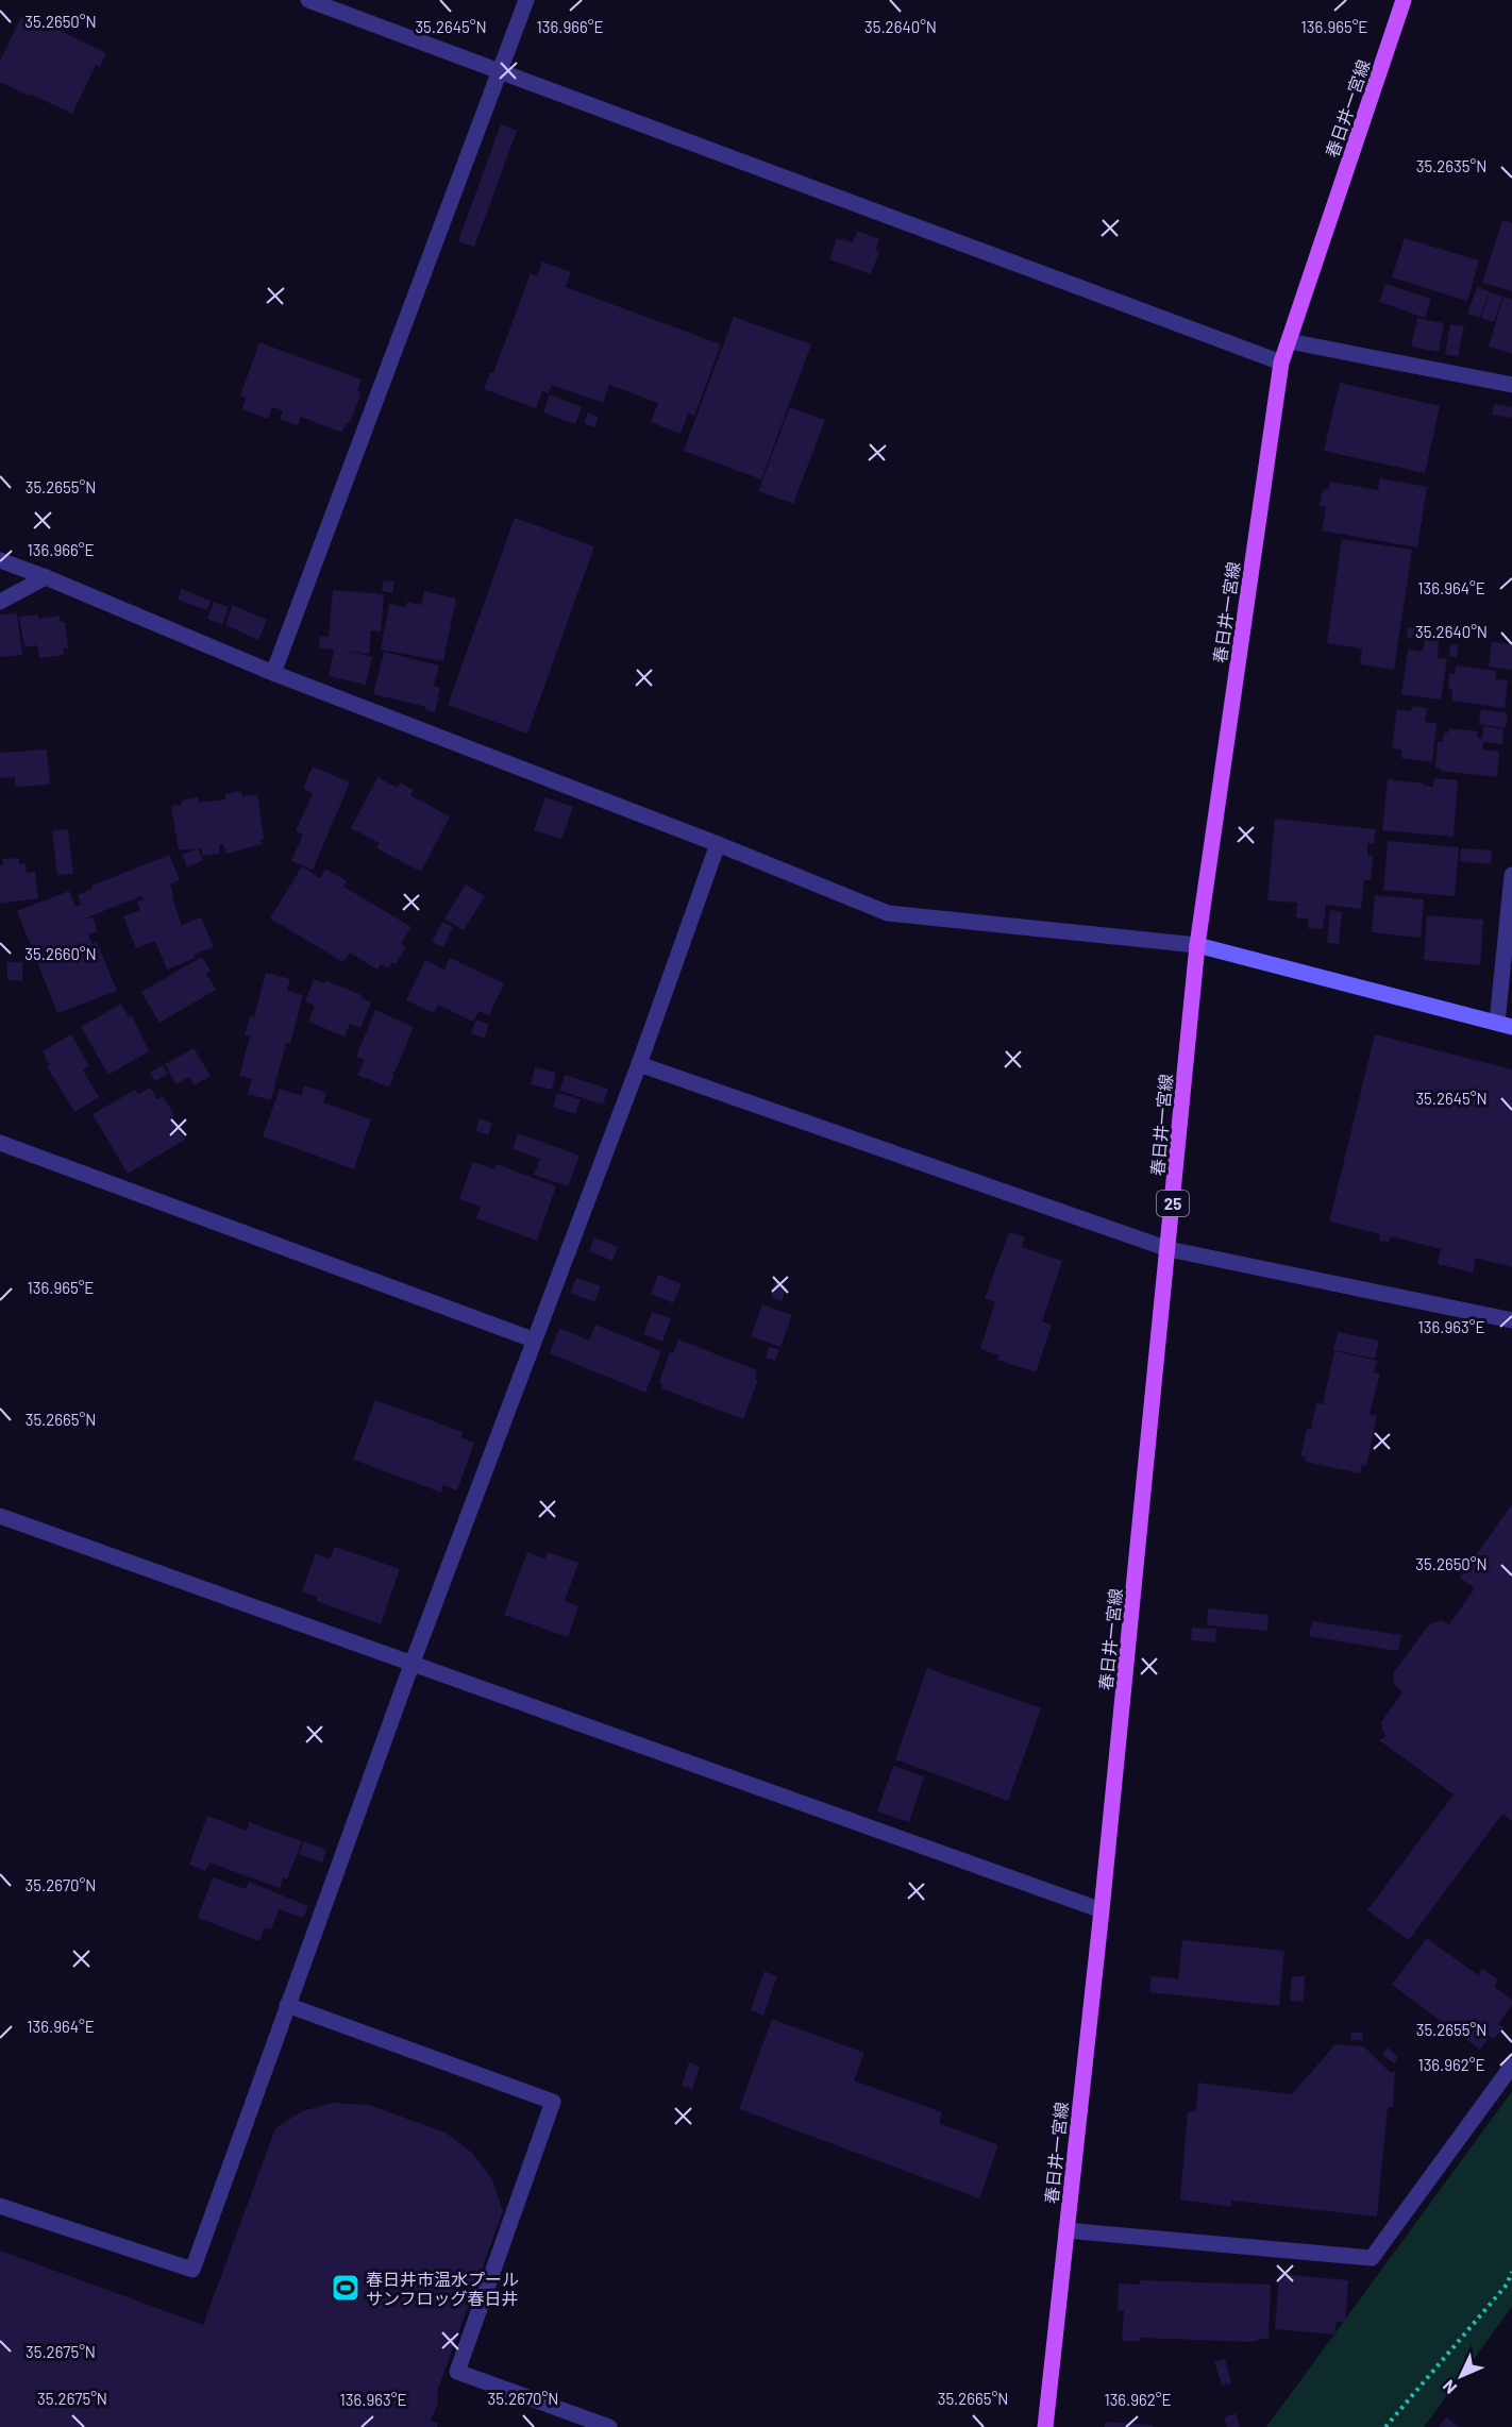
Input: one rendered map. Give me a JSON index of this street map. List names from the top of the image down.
{
  "streets": {
    "main road": ["春日井一宮線", "25"]
  },
  "places": {
    "sports": ["春日井市温水プール サンフロッグ春日井"]
  },
  "north": "bottom left",
  "coordinates": [
    "35.2650°N",
    "136.966°E",
    "136.965°E",
    "35.2645°N",
    "35.2640°N",
    "35.2635°N",
    "35.2655°N",
    "136.964°E",
    "35.2660°N",
    "136.963°E",
    "35.2665°N",
    "35.2670°N",
    "136.962°E",
    "35.2675°N"
  ]
}
